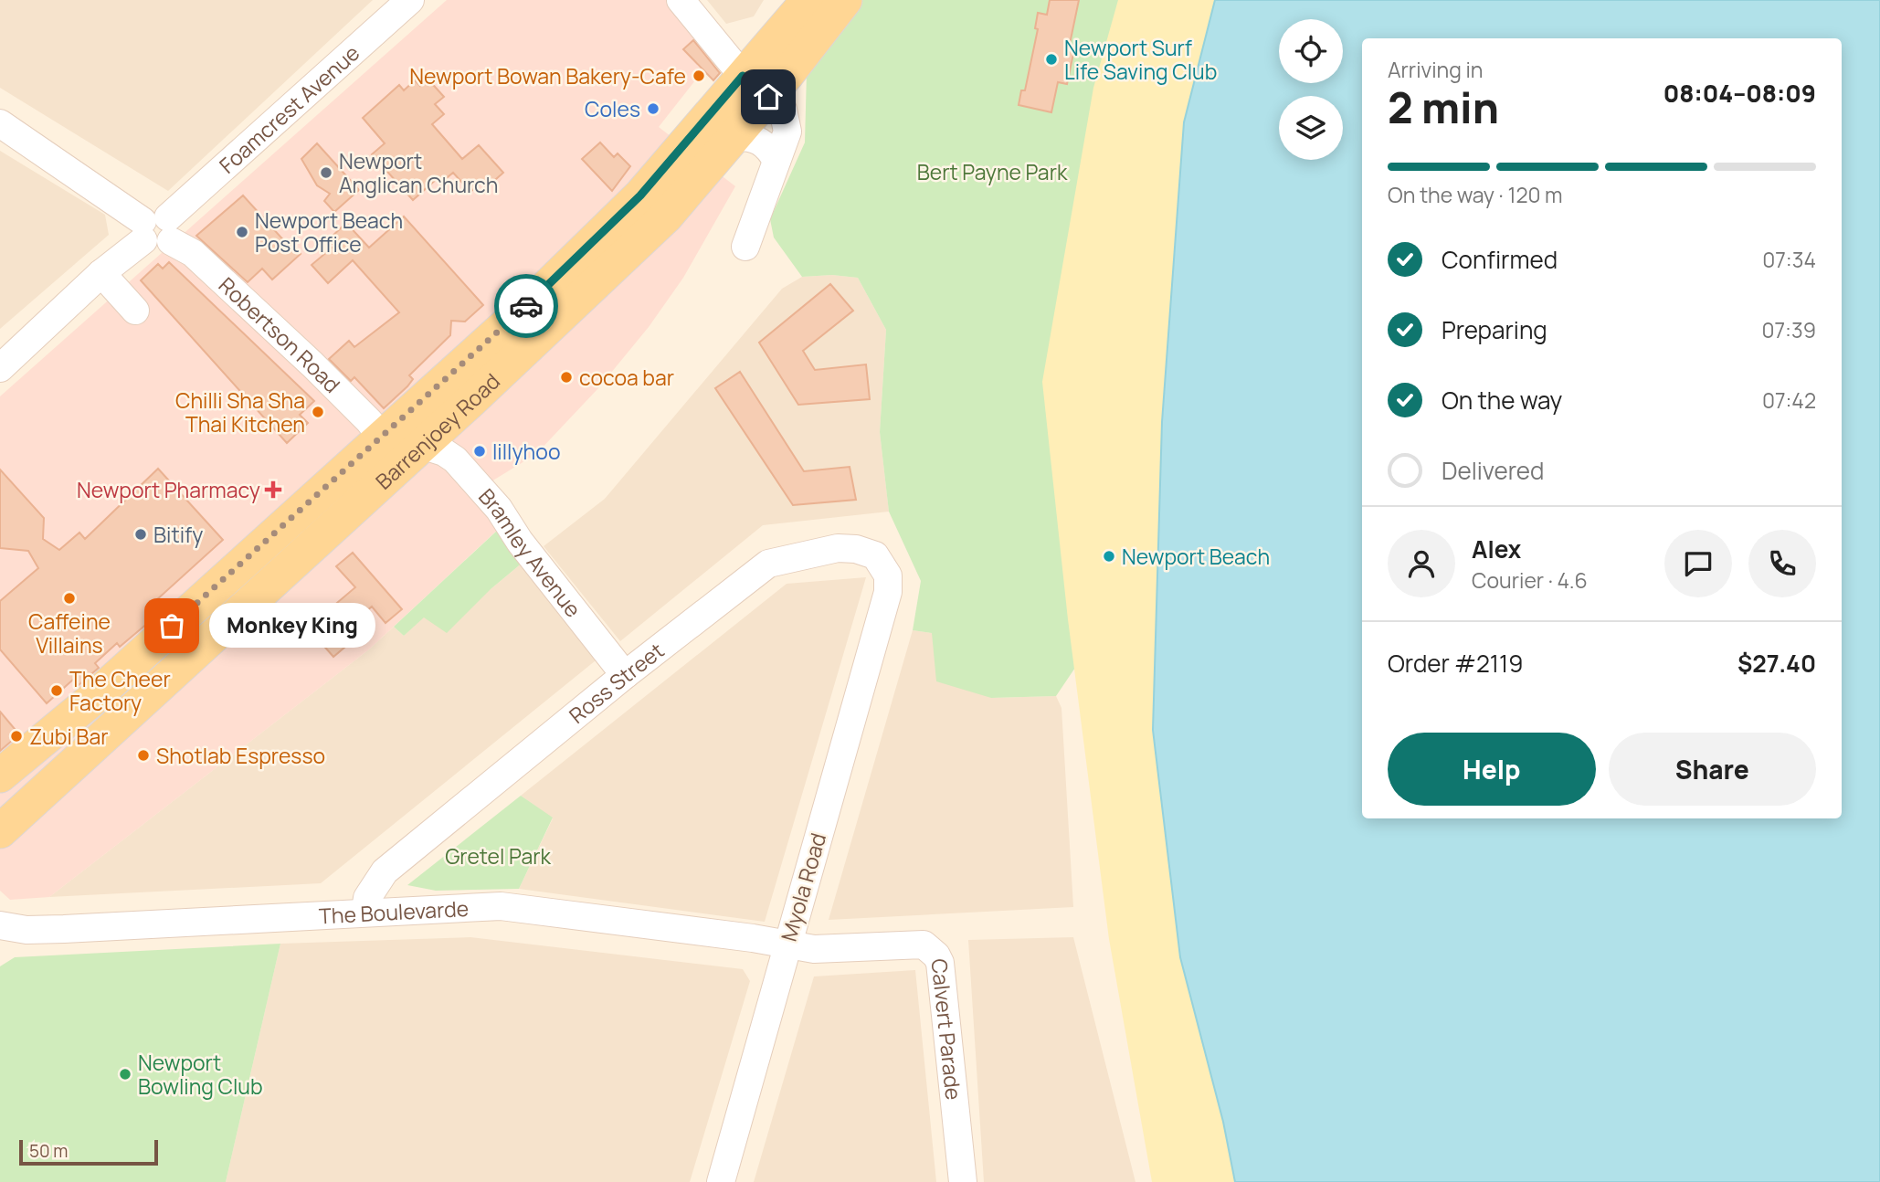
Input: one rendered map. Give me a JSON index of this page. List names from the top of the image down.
{
  "streets": {
    "main road": ["Barrenjoey Road"],
    "street": [
      "Foamcrest Avenue",
      "Robertson Road",
      "Bramley Avenue",
      "Ross Street",
      "Myola Road",
      "The Boulevarde",
      "Calvert Parade"
    ]
  },
  "crossings": [
    ["Foamcrest Avenue", "Robertson Road"],
    ["Robertson Road", "Barrenjoey Road"],
    ["Barrenjoey Road", "Bramley Avenue"],
    ["Bramley Avenue", "Ross Street"],
    ["Ross Street", "Myola Road"],
    ["Ross Street", "The Boulevarde"],
    ["Myola Road", "The Boulevarde"],
    ["Myola Road", "Calvert Parade"],
    ["The Boulevarde", "Calvert Parade"]
  ],
  "parks": ["Bert Payne Park", "Gretel Park"],
  "places": {
    "other": [
      "Newport Surf Life Saving Club",
      "Newport Bowan Bakery-Cafe",
      "Coles",
      "Newport Anglican Church",
      "Newport Beach Post Office",
      "cocoa bar",
      "Chilli Sha Sha Thai Kitchen",
      "lillyhoo",
      "Bitify",
      "Newport Beach",
      "Caffeine Villains",
      "Monkey King",
      "The Cheer Factory",
      "Zubi Bar",
      "Shotlab Espresso",
      "Newport Bowling Club"
    ],
    "health": ["Newport Pharmacy"]
  },
  "scale_bar": "50 m",
  "page": {
    "heading": ["2 min", "Arriving in", "08:04–08:09"],
    "panel": [
      "Alex",
      "Courier · 4.6",
      "Order #2119",
      "$27.40"
    ],
    "bar": "On the way · 120 m",
    "list": [
      ["Confirmed", "07:34"],
      ["Preparing", "07:39"],
      ["On the way", "07:42"],
      "Delivered"
    ],
    "bubble": "Monkey King",
    "buttons": ["Help", "Share"],
    "scale": "50 m"
  }
}
